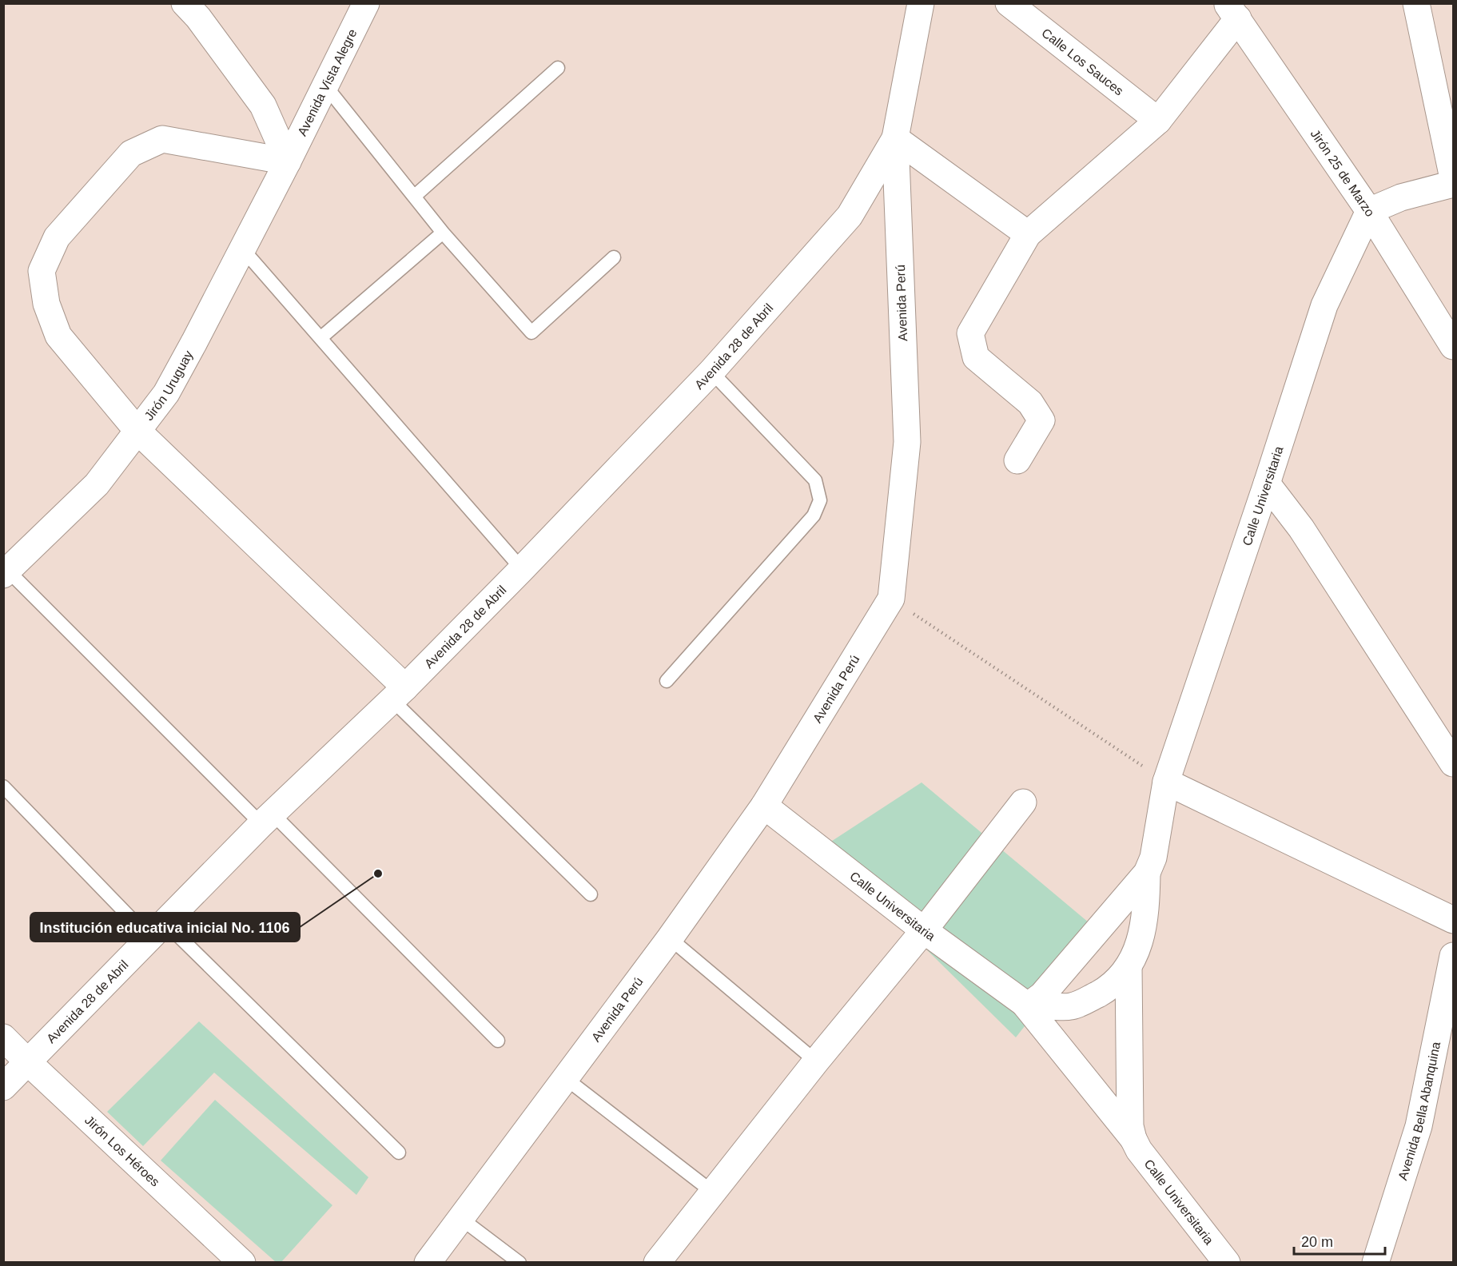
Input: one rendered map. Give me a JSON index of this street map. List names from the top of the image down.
{
  "streets": {
    "street": [
      "Calle Los Sauces",
      "Avenida Vista Alegre",
      "Jirón 25 de Marzo",
      "Avenida Perú",
      "Avenida 28 de Abril",
      "Jirón Uruguay",
      "Calle Universitaria",
      "Avenida Bella Abanquina",
      "Jirón Los Héroes"
    ]
  },
  "crossings": [
    ["Avenida Vista Alegre", "Jirón Uruguay"],
    ["Jirón 25 de Marzo", "Calle Universitaria"],
    ["Avenida Perú", "Avenida 28 de Abril"],
    ["Avenida Perú", "Calle Universitaria"],
    ["Avenida 28 de Abril", "Jirón Los Héroes"]
  ],
  "places": ["Institución educativa inicial No. 1106"],
  "scale_bar": "20 m"
}
